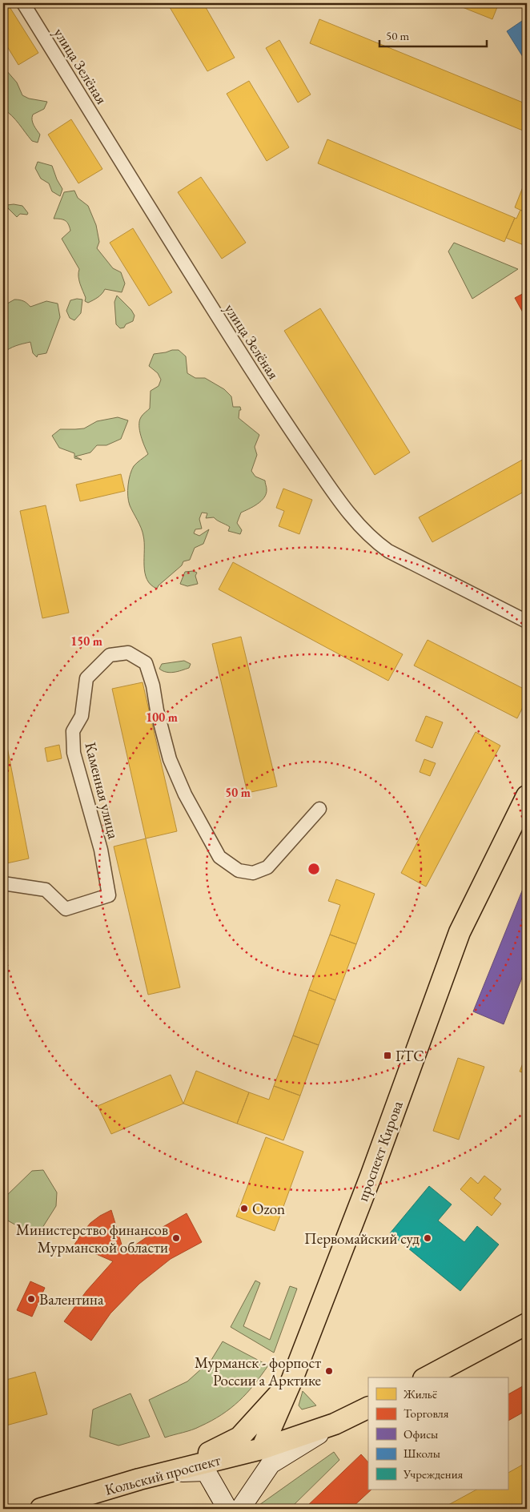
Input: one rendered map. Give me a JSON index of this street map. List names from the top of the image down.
{
  "streets": {
    "main road": ["проспект Кирова", "Кольский проспект"],
    "street": ["улица Зелёная", "Каменная улица"]
  },
  "crossings": [
    ["проспект Кирова", "Кольский проспект"]
  ],
  "places": {
    "transit": ["ГТС"],
    "other": [
      "Ozon",
      "Министерство финансов Мурманской области",
      "Первомайский суд",
      "Валентина",
      "Мурманск - форпост России а Арктике"
    ]
  },
  "legend": [
    "Жильё",
    "Торговля",
    "Офисы",
    "Школы",
    "Учреждения"
  ],
  "scale_bar": "50 m",
  "rings": ["150 m", "100 m", "50 m"]
}
